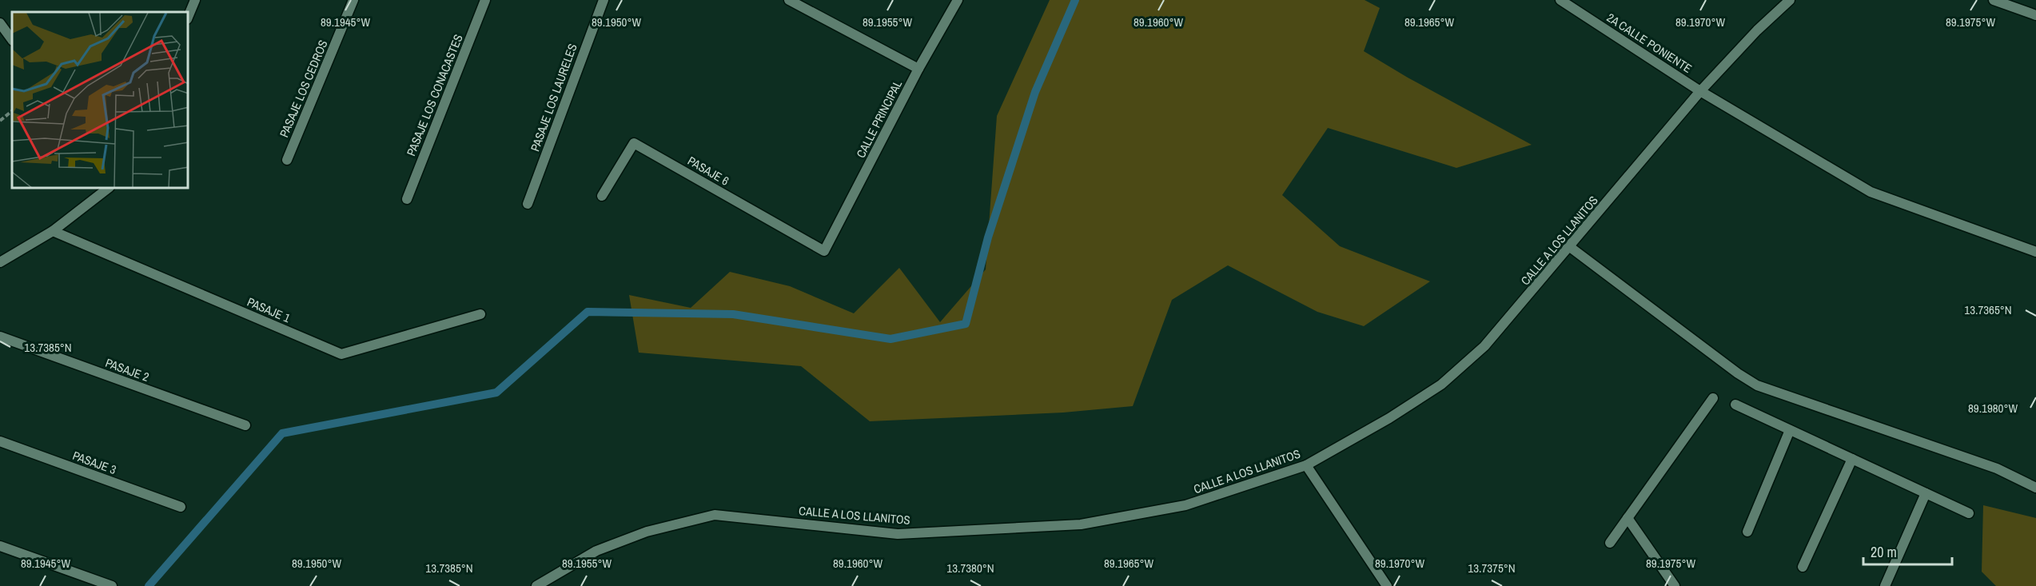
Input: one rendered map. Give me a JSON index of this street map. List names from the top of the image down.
{
  "streets": {
    "street": [
      "2A CALLE PONIENTE",
      "PASAJE LOS CEDROS",
      "PASAJE LOS CONACASTES",
      "PASAJE LOS LAURELES",
      "CALLE PRINCIPAL",
      "PASAJE 6",
      "CALLE A LOS LLANITOS",
      "PASAJE 1",
      "PASAJE 2",
      "PASAJE 3"
    ]
  },
  "crossings": [
    ["2A CALLE PONIENTE", "CALLE A LOS LLANITOS"],
    ["CALLE PRINCIPAL", "PASAJE 6"]
  ],
  "scale_bar": "20 m",
  "coordinates": [
    "89.1945°W",
    "89.1950°W",
    "89.1955°W",
    "89.1960°W",
    "89.1965°W",
    "89.1975°W",
    "89.1970°W",
    "13.7365°N",
    "13.7385°N",
    "89.1980°W",
    "13.7380°N",
    "13.7375°N"
  ]
}
